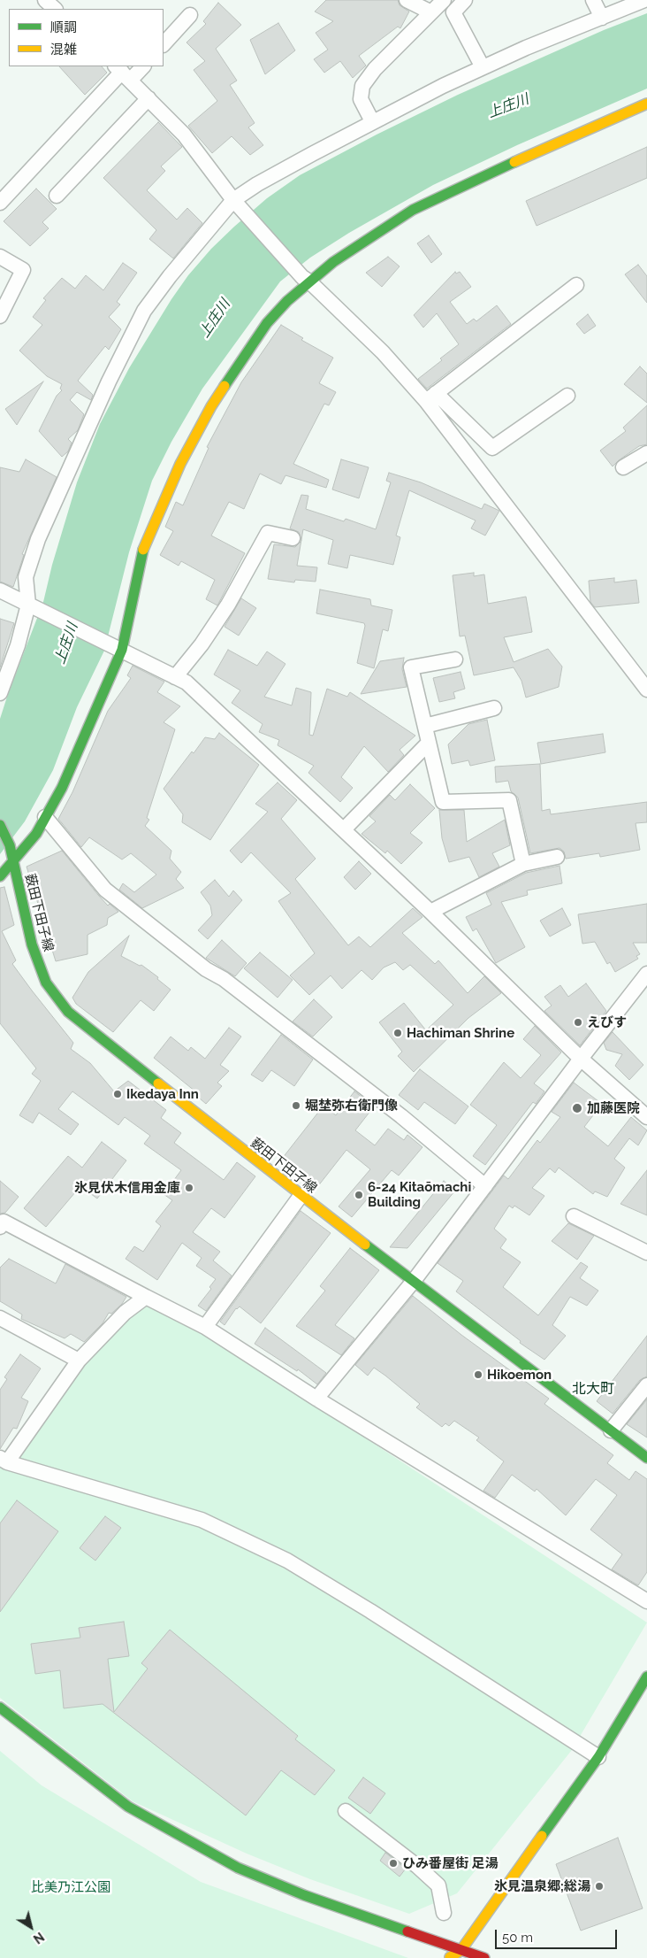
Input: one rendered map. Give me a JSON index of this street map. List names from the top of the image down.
{
  "streets": {
    "street": ["薮田下田子線"]
  },
  "districts": ["北大町"],
  "water": ["上庄川"],
  "parks": ["比美乃江公園"],
  "places": [
    "えびす",
    "Hachiman Shrine",
    "Ikedaya Inn",
    "堀埜弥右衛門像",
    "加藤医院",
    "氷見伏木信用金庫",
    "6-24 Kitaōmachi Building",
    "Hikoemon",
    "ひみ番屋街 足湯",
    "氷見温泉郷;総湯"
  ],
  "legend": ["順調", "混雑"],
  "scale_bar": "50 m",
  "north": "bottom right"
}
